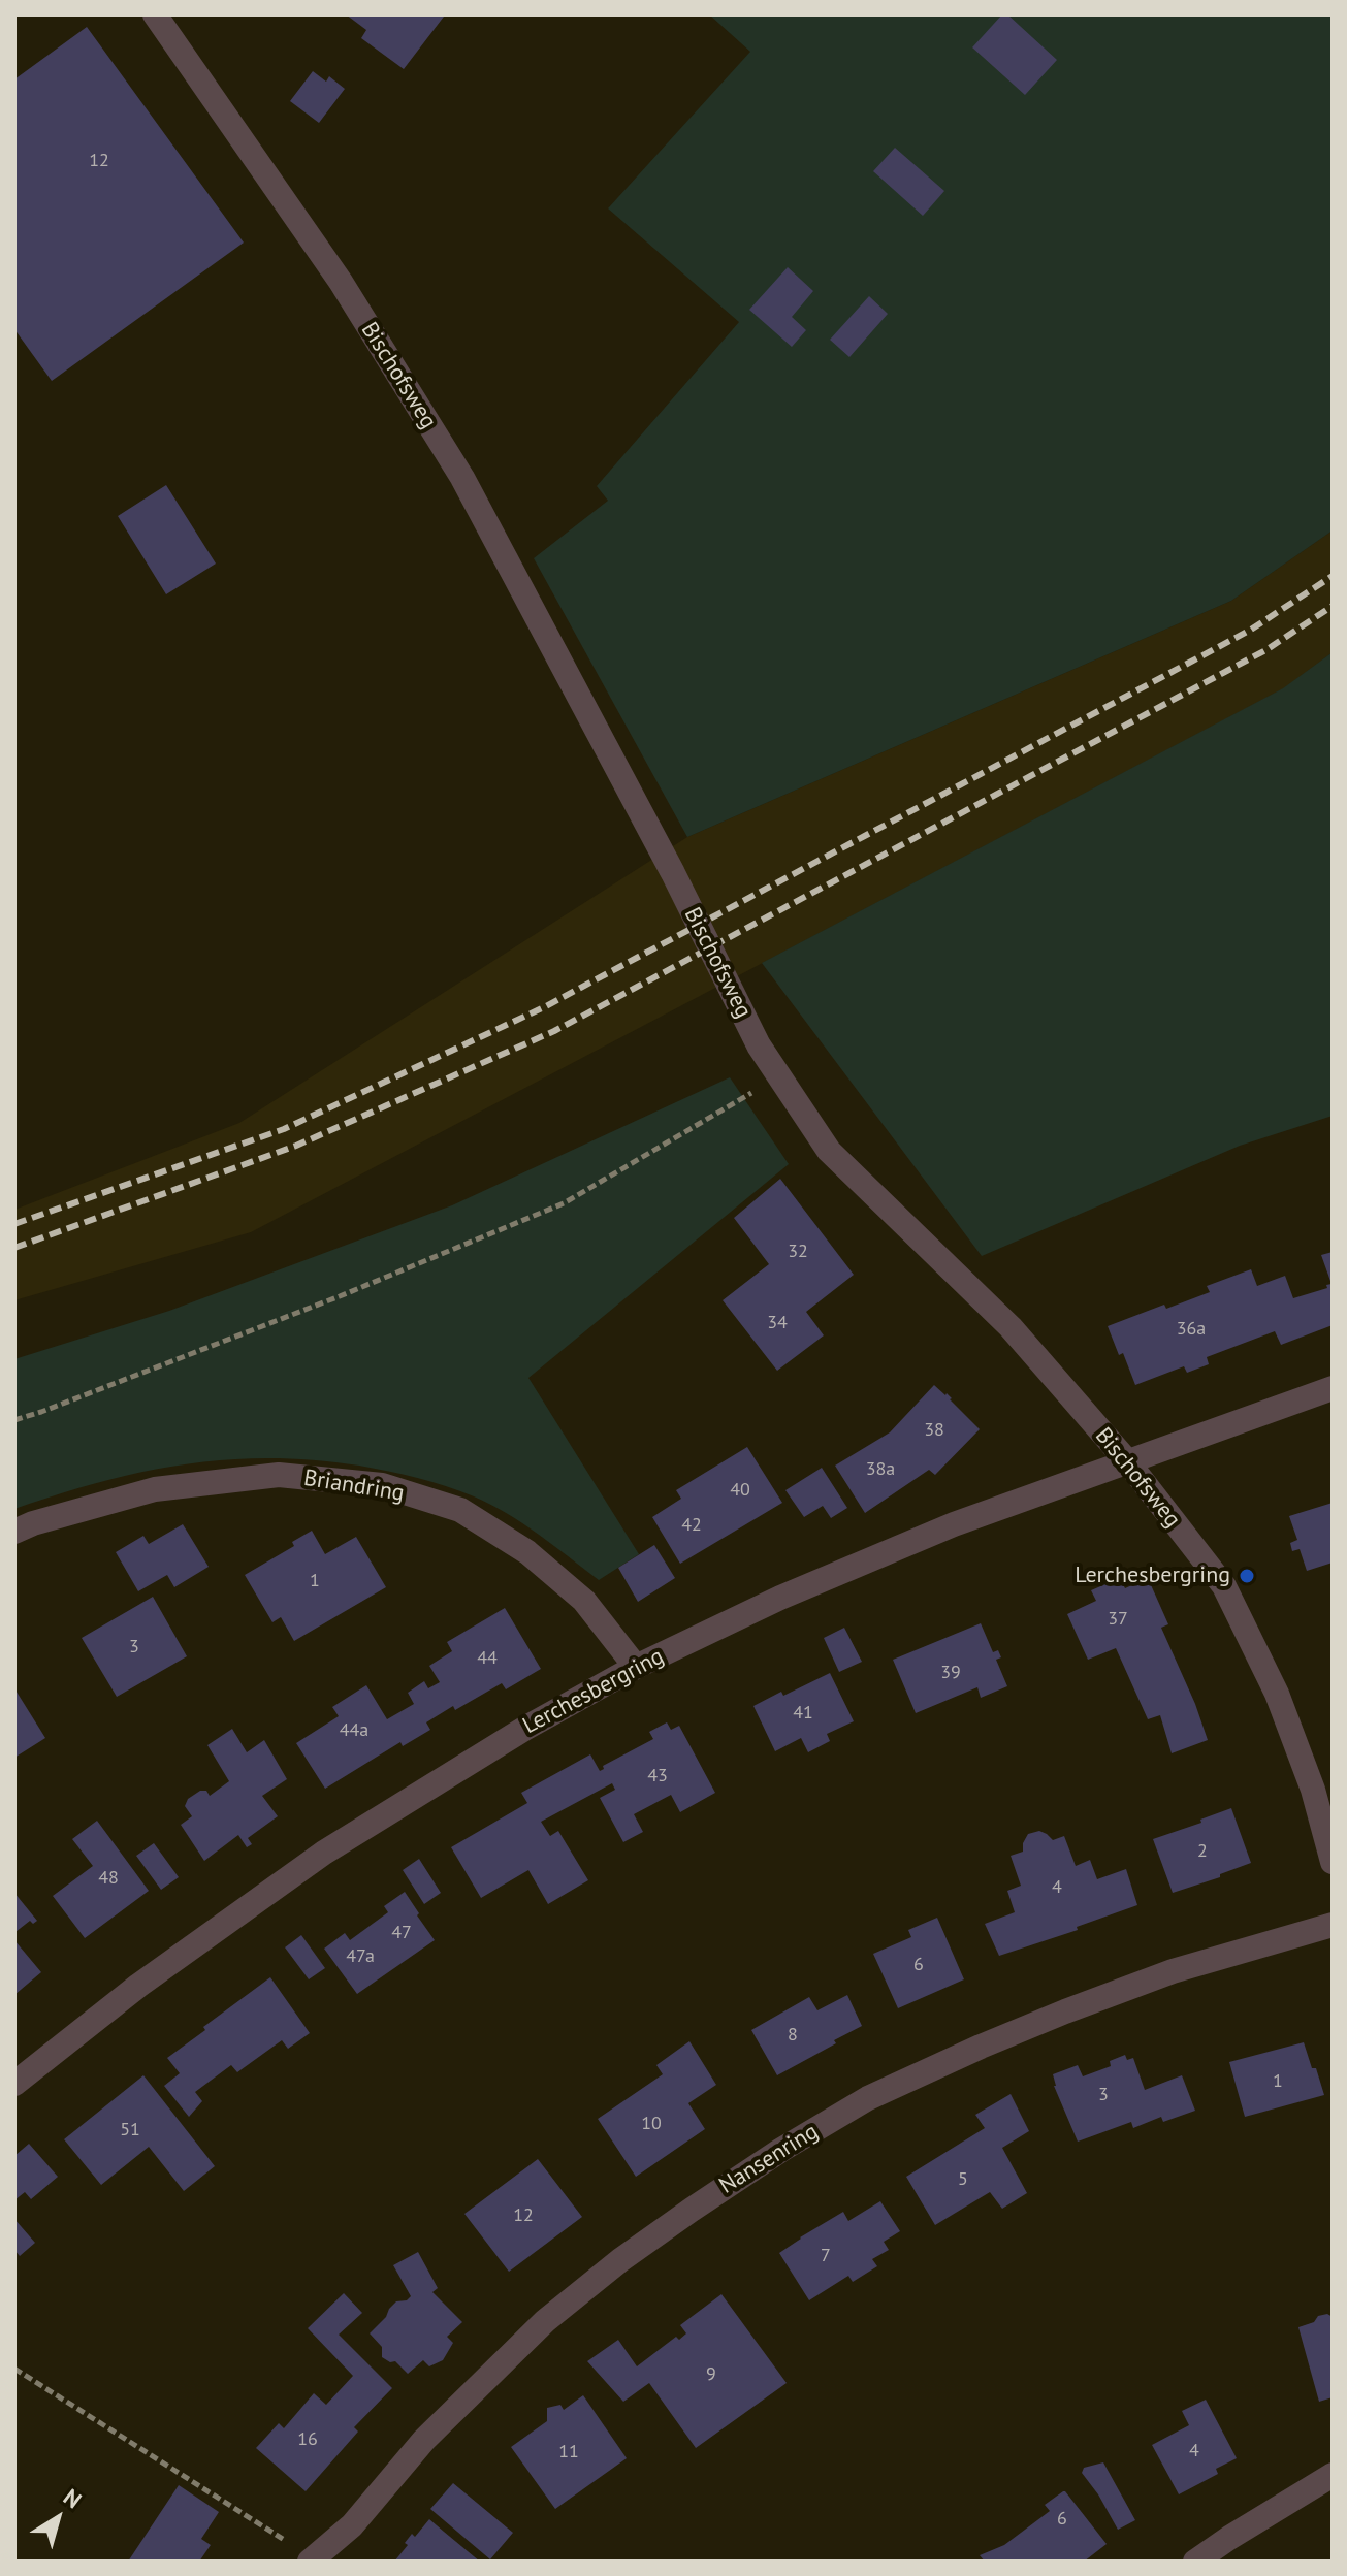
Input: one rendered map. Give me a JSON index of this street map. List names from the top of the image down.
{
  "streets": {
    "street": [
      "Bischofsweg",
      "Briandring",
      "Lerchesbergring",
      "Nansenring"
    ]
  },
  "crossings": [
    ["Bischofsweg", "Lerchesbergring"],
    ["Briandring", "Lerchesbergring"]
  ],
  "places": ["Lerchesbergring"],
  "house_numbers": [
    "12",
    "32",
    "34",
    "36a",
    "38",
    "38a",
    "40",
    "42",
    "1",
    "37",
    "3",
    "44",
    "39",
    "41",
    "44a",
    "43",
    "2",
    "48",
    "4",
    "47",
    "47a",
    "6",
    "8",
    "1",
    "3",
    "10",
    "51",
    "5",
    "12",
    "7",
    "9",
    "16",
    "4",
    "11",
    "6"
  ],
  "north": "top right"
}
